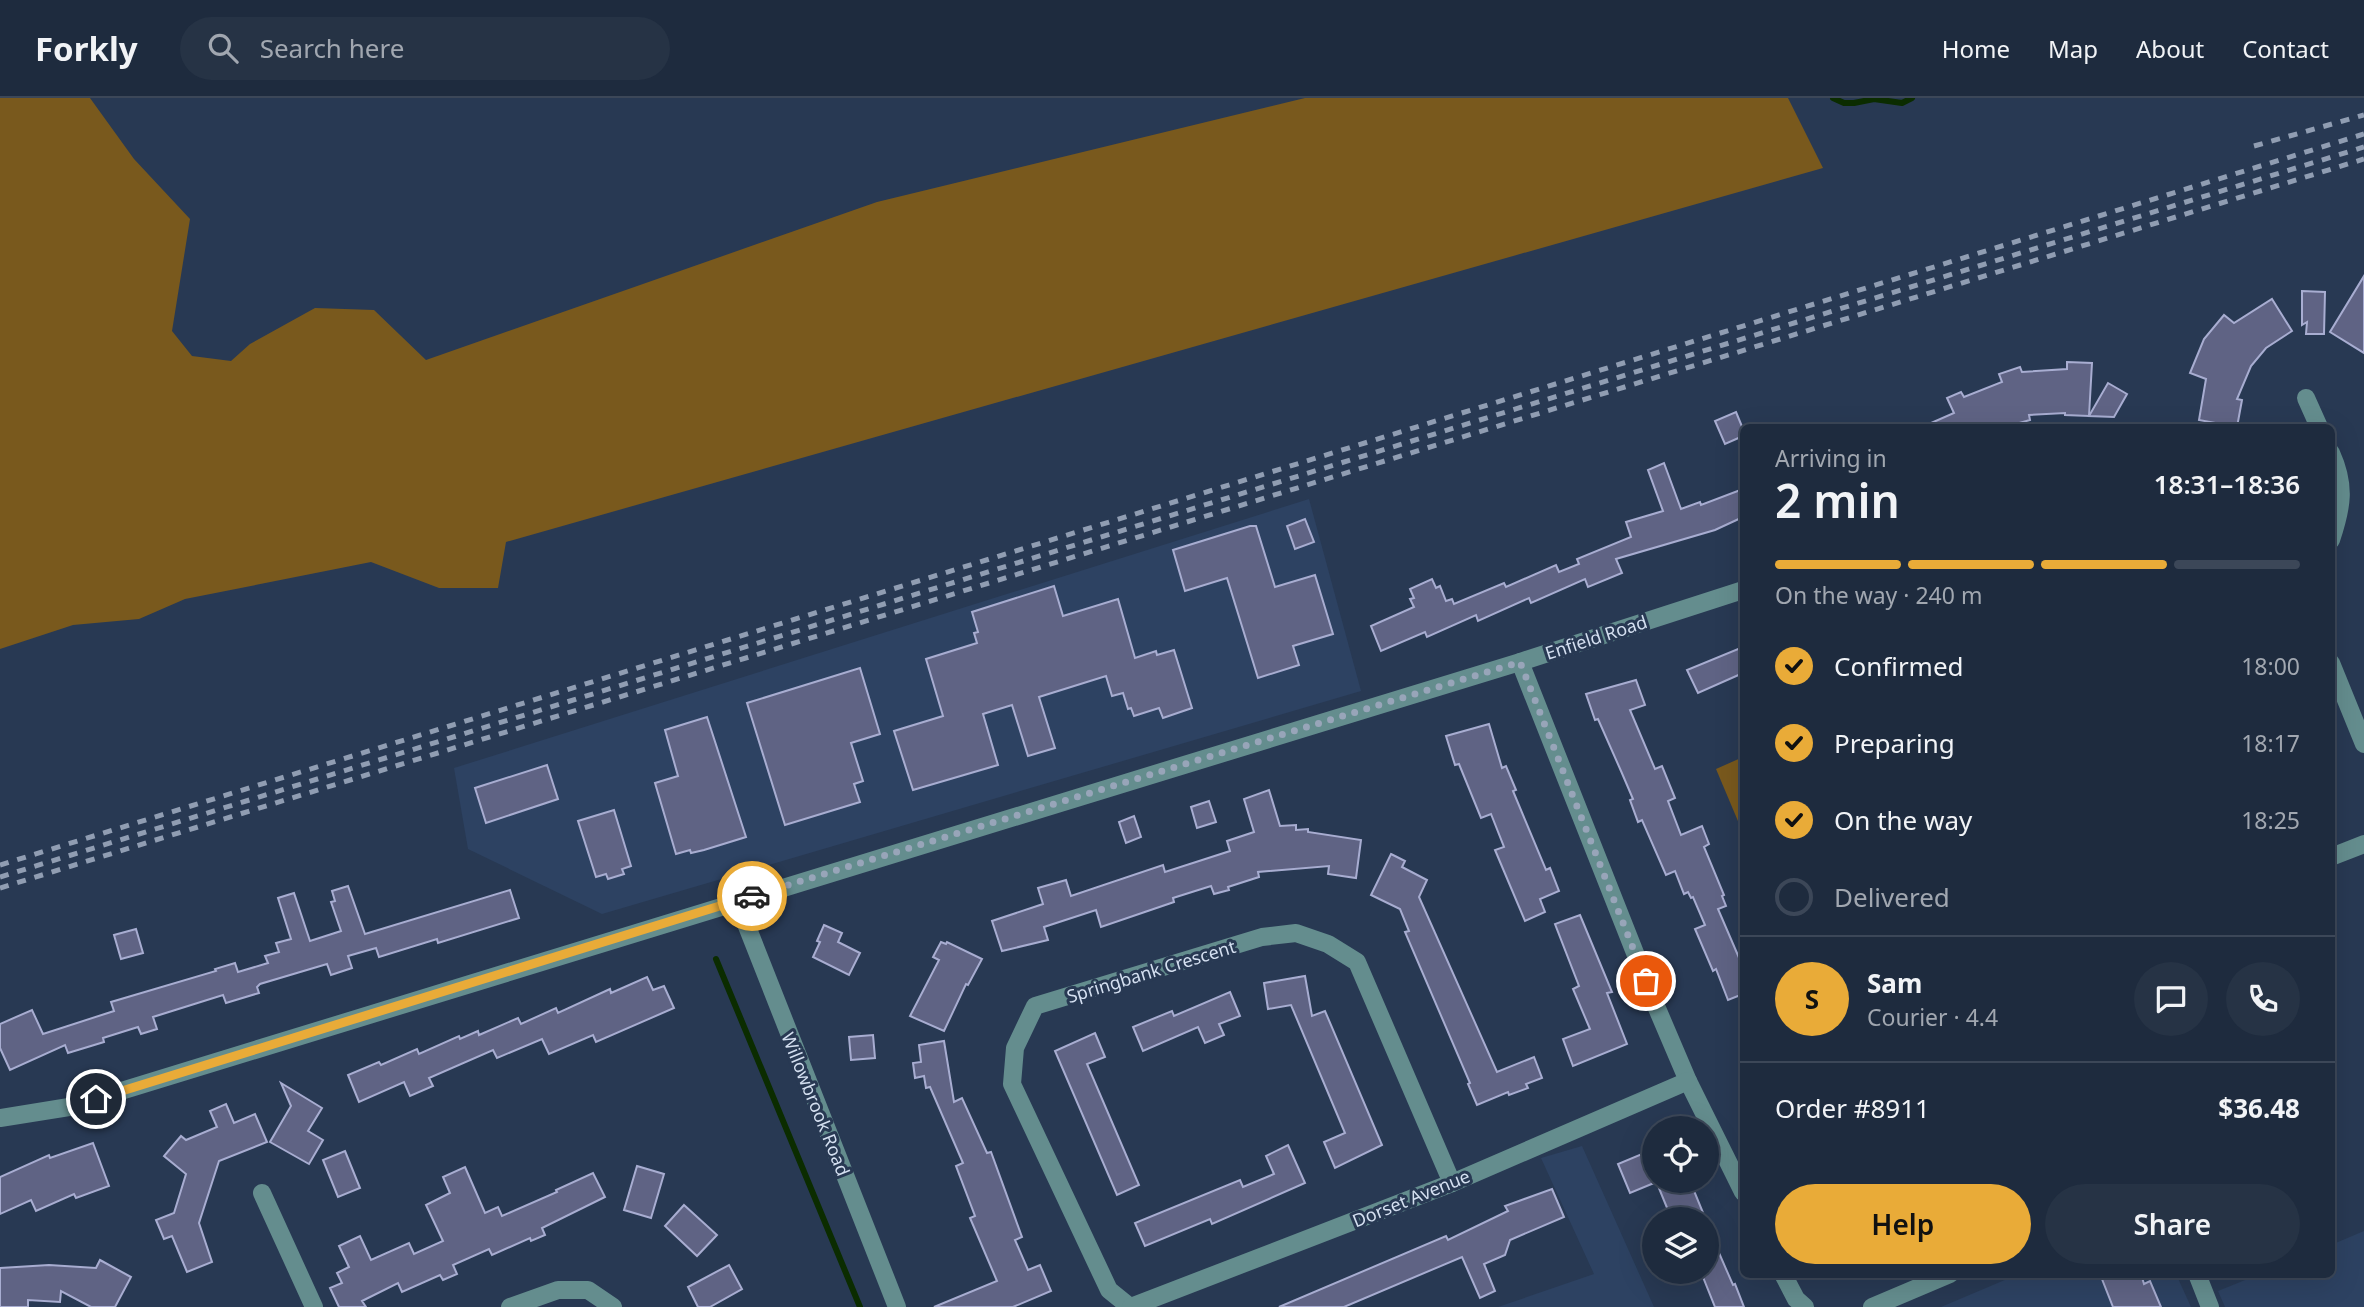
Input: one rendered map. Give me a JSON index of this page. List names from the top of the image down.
{
  "streets": {
    "street": [
      "Enfield Road",
      "Springbank Crescent",
      "Willowbrook Road",
      "Dorset Avenue"
    ]
  },
  "crossings": [
    ["Enfield Road", "Willowbrook Road"],
    ["Springbank Crescent", "Dorset Avenue"]
  ],
  "page": {
    "header": "Forkly",
    "search": "Search here",
    "nav": [
      "Home",
      "Map",
      "About",
      "Contact"
    ],
    "heading": ["2 min", "Arriving in", "18:31–18:36"],
    "panel": [
      "Sam",
      "Courier · 4.4",
      "Order #8911",
      "$36.48"
    ],
    "bar": "On the way · 240 m",
    "list": [
      ["Confirmed", "18:00"],
      ["Preparing", "18:17"],
      ["On the way", "18:25"],
      "Delivered"
    ],
    "round": "S",
    "buttons": ["Help", "Share"]
  }
}
